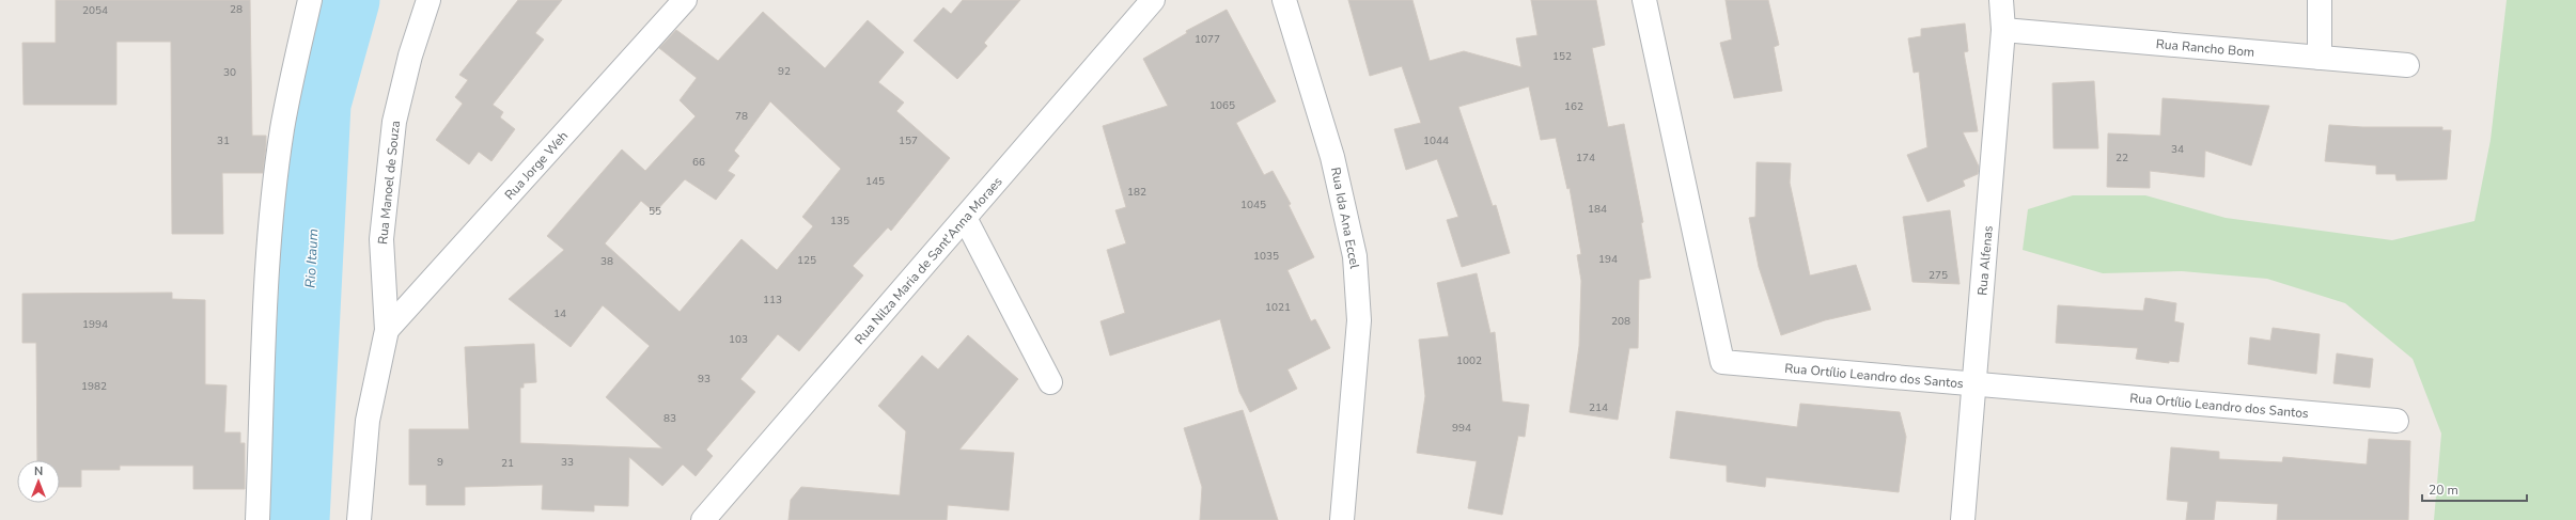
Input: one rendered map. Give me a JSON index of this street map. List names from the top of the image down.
{
  "streets": {
    "street": [
      "Rua Rancho Bom",
      "Rua Jorge Weh",
      "Rua Manoel de Souza",
      "Rua Ida Ana Eccel",
      "Rua Nilza Maria de Sant'Anna Moraes",
      "Rua Alfenas",
      "Rua Ortílio Leandro dos Santos"
    ]
  },
  "crossings": [
    ["Rua Rancho Bom", "Rua Alfenas"],
    ["Rua Jorge Weh", "Rua Manoel de Souza"],
    ["Rua Alfenas", "Rua Ortílio Leandro dos Santos"]
  ],
  "water": ["Rio Itaum"],
  "house_numbers": [
    "28",
    "2054",
    "1077",
    "152",
    "92",
    "30",
    "1065",
    "162",
    "78",
    "31",
    "157",
    "1044",
    "34",
    "174",
    "22",
    "66",
    "145",
    "182",
    "1045",
    "184",
    "55",
    "135",
    "1035",
    "194",
    "125",
    "38",
    "275",
    "113",
    "1021",
    "14",
    "208",
    "1994",
    "103",
    "1002",
    "93",
    "1982",
    "214",
    "83",
    "994",
    "9",
    "33",
    "21"
  ],
  "scale_bar": "20 m",
  "north": "top"
}
